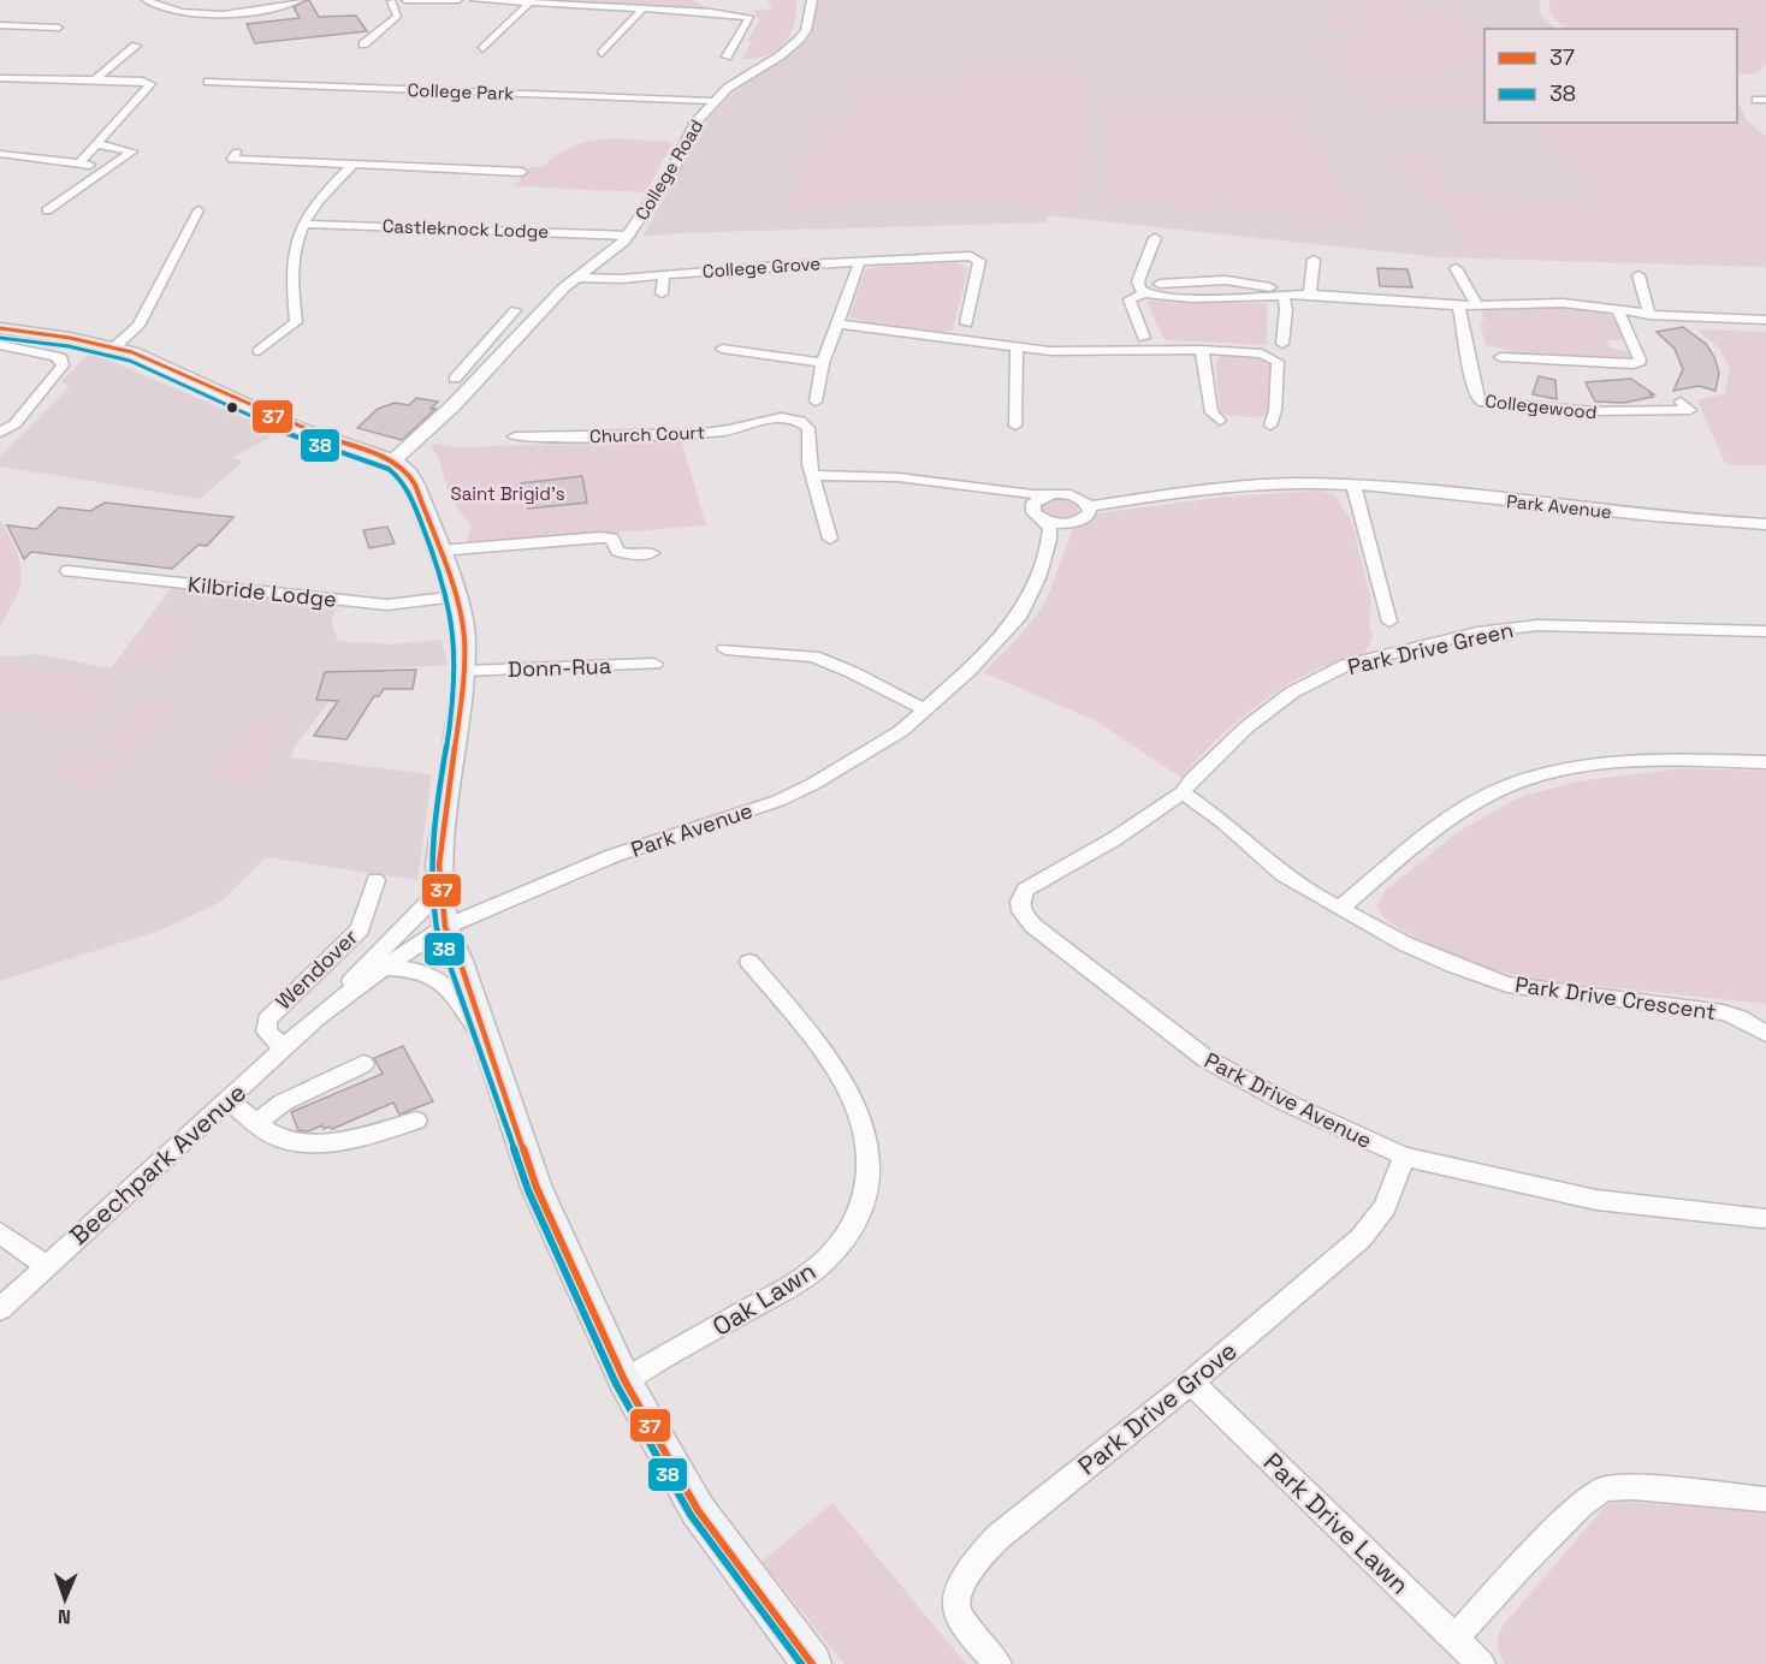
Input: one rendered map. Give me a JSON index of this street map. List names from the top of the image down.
{
  "streets": {
    "street": [
      "College Park",
      "College Road",
      "Castleknock Lodge",
      "College Grove",
      "Collegewood",
      "Church Court",
      "Park Avenue",
      "Kilbride Lodge",
      "Park Drive Green",
      "Donn-Rua",
      "Wendover",
      "Park Drive Crescent",
      "Park Drive Avenue",
      "Beechpark Avenue",
      "Oak Lawn",
      "Park Drive Grove",
      "Park Drive Lawn"
    ]
  },
  "crossings": [
    ["College Park", "College Road"],
    ["College Road", "Castleknock Lodge"],
    ["College Road", "College Grove"],
    ["Park Avenue", "Beechpark Avenue"],
    ["Park Drive Green", "Park Drive Crescent"],
    ["Park Drive Green", "Park Drive Avenue"],
    ["Wendover", "Beechpark Avenue"],
    ["Park Drive Crescent", "Park Drive Avenue"],
    ["Park Drive Avenue", "Park Drive Grove"],
    ["Park Drive Grove", "Park Drive Lawn"]
  ],
  "parks": ["Saint Brigid's"],
  "lines": ["transit line 37", "transit line 38"],
  "legend": ["37", "38"],
  "north": "bottom"
}
